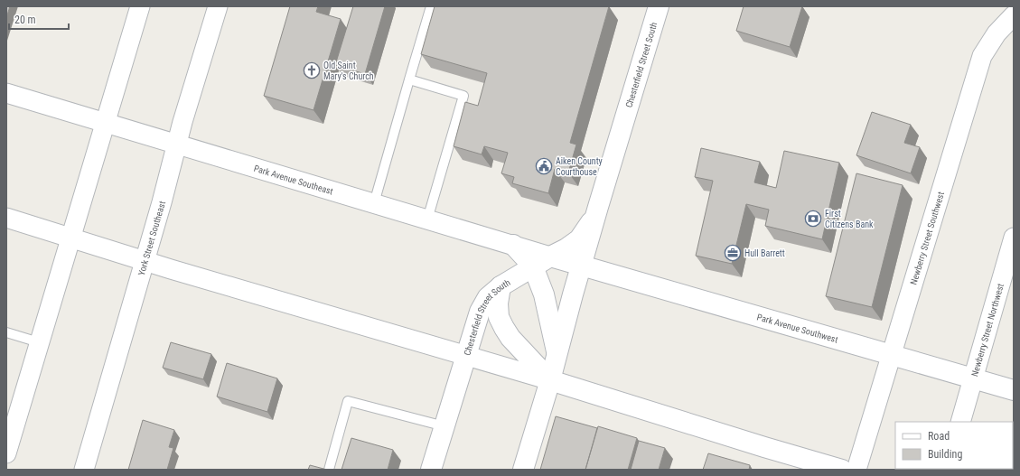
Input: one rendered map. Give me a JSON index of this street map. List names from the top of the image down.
{
  "streets": {
    "main road": ["Chesterfield Street South", "Park Avenue Southeast", "Park Avenue Southwest"],
    "street": ["Newberry Street Southwest", "York Street Southeast", "Newberry Street Northwest"]
  },
  "crossings": [
    ["Chesterfield Street South", "Park Avenue Southeast"],
    ["Chesterfield Street South", "Park Avenue Southwest"],
    ["Park Avenue Southeast", "York Street Southeast"],
    ["Park Avenue Southeast", "Park Avenue Southwest"],
    ["Newberry Street Southwest", "Park Avenue Southwest"],
    ["Park Avenue Southwest", "Newberry Street Northwest"]
  ],
  "places": {
    "church": ["Old Saint Mary's Church"],
    "public building": ["Aiken County Courthouse"],
    "bank": ["First Citizens Bank"],
    "office": ["Hull Barrett"]
  },
  "legend": ["Road", "Building"],
  "scale_bar": "20 m"
}
